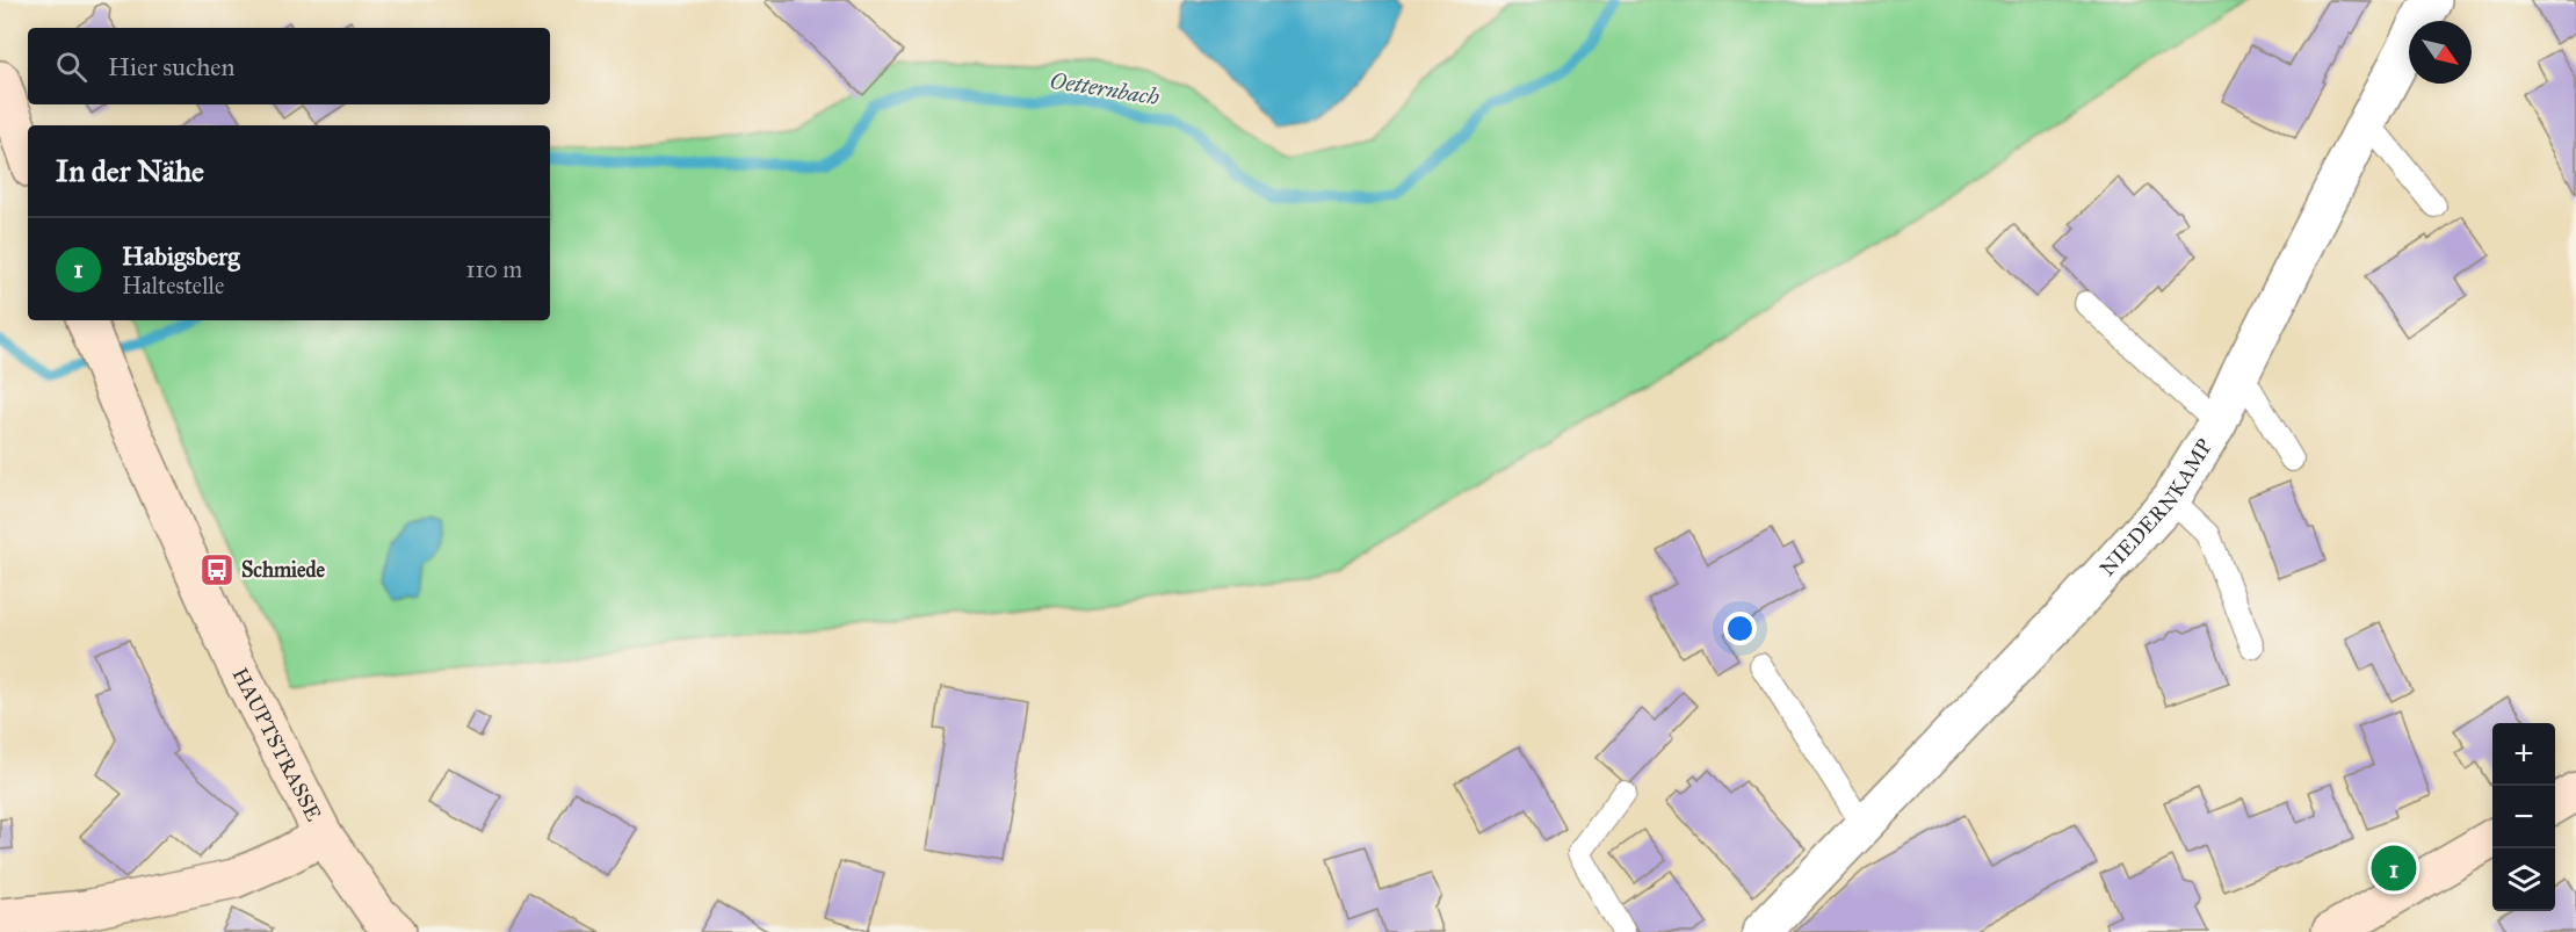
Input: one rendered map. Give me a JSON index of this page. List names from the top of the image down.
{
  "streets": {
    "main road": ["HAUPTSTRASSE"],
    "street": ["NIEDERNKAMP"]
  },
  "water": ["Oetternbach"],
  "places": {
    "bus stop": ["Schmiede"]
  },
  "north": "bottom right",
  "page": {
    "search": "Hier suchen",
    "heading": "In der Nähe",
    "list": [
      {
        "mark": "1",
        "name": "Habigsberg",
        "note": "Haltestelle",
        "value": "110 m"
      }
    ],
    "map_buttons": ["+", "−"],
    "pins": "1"
  }
}
